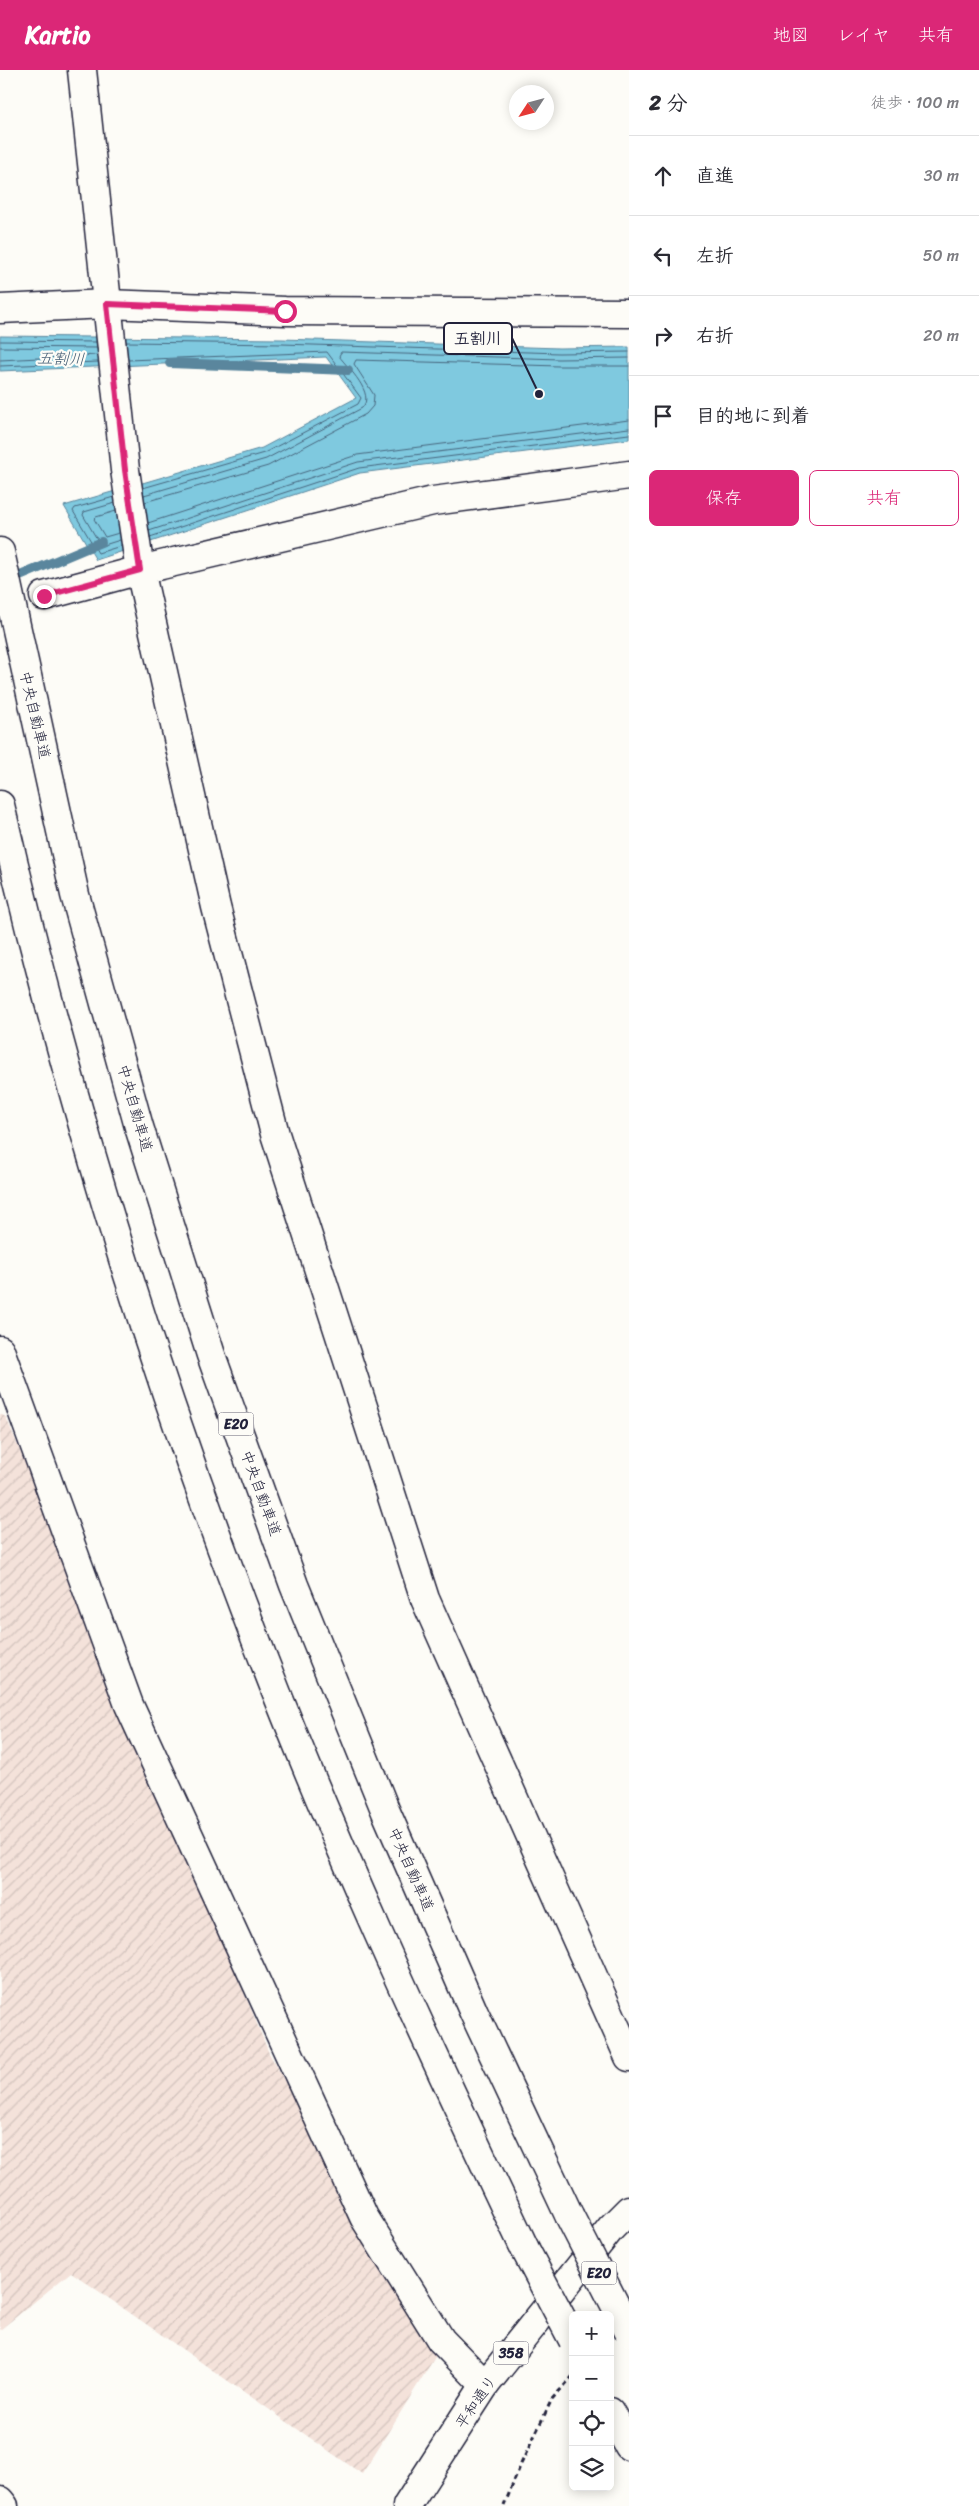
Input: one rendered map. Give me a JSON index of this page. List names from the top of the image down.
{
  "streets": {
    "main road": [
      "中央自動車道",
      "E20",
      "358",
      "平和通り"
    ]
  },
  "water": ["五割川"],
  "places": ["五割川"],
  "north": "bottom left",
  "page": {
    "header": "Kartio",
    "nav": ["地図", "レイヤ", "共有"],
    "heading": ["2 分", "徒歩 · 100 m"],
    "list": [
      ["直進", "30 m"],
      ["左折", "50 m"],
      ["右折", "20 m"],
      "目的地に到着"
    ],
    "buttons": ["保存", "共有"],
    "map_buttons": ["+", "−"]
  }
}
